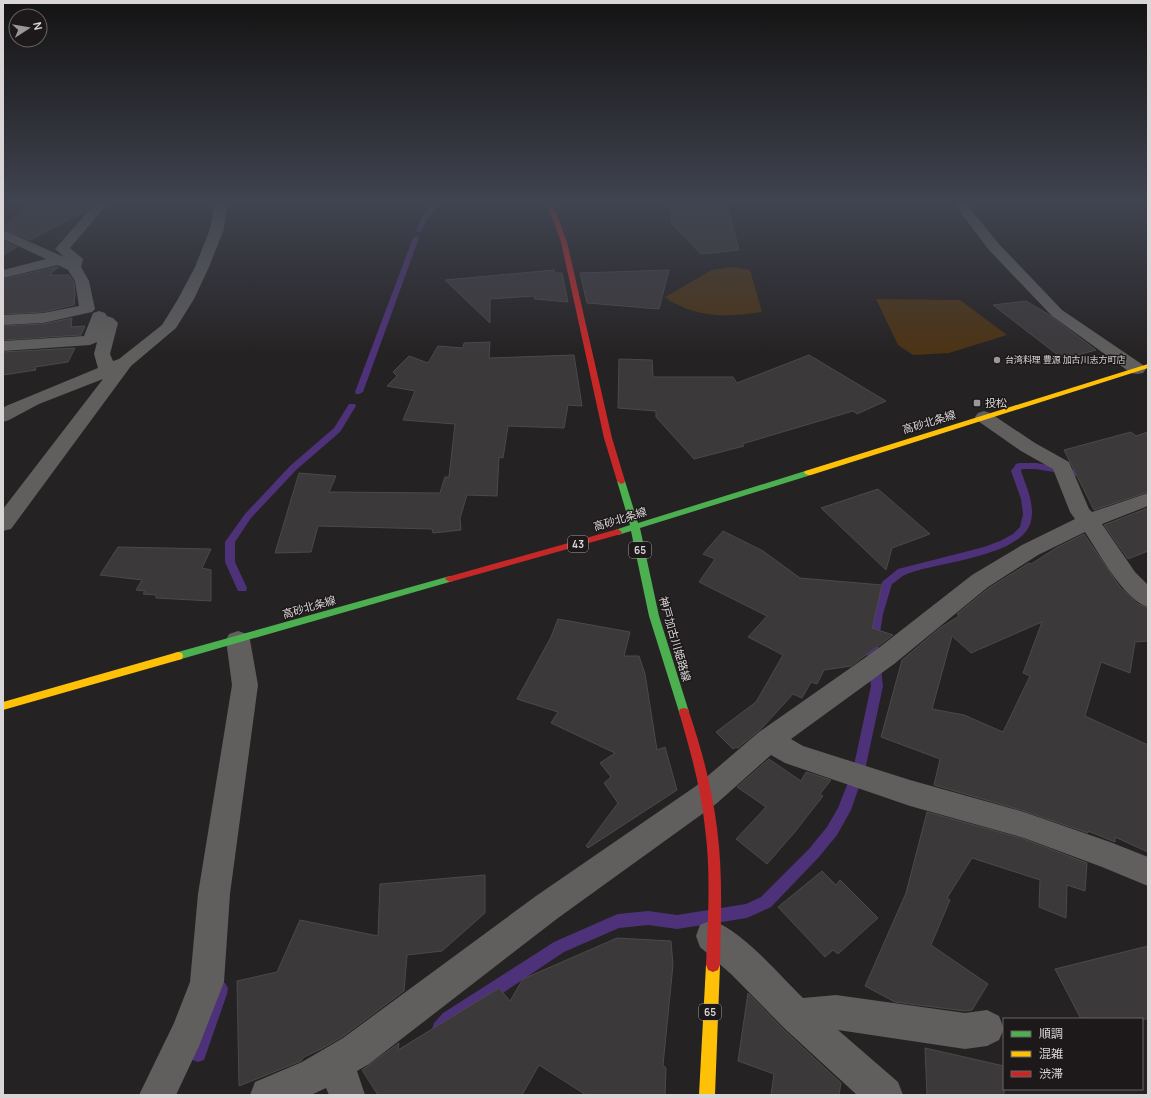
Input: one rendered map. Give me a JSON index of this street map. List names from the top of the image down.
{
  "streets": {
    "main road": [
      "高砂北条線",
      "43",
      "65",
      "神戸加古川姫路線"
    ]
  },
  "crossings": [
    ["高砂北条線", "神戸加古川姫路線"]
  ],
  "places": {
    "other": ["台湾料理 豊源 加古川志方町店"],
    "transit": ["投松"]
  },
  "legend": ["順調", "混雑", "渋滞"],
  "north": "right"
}
